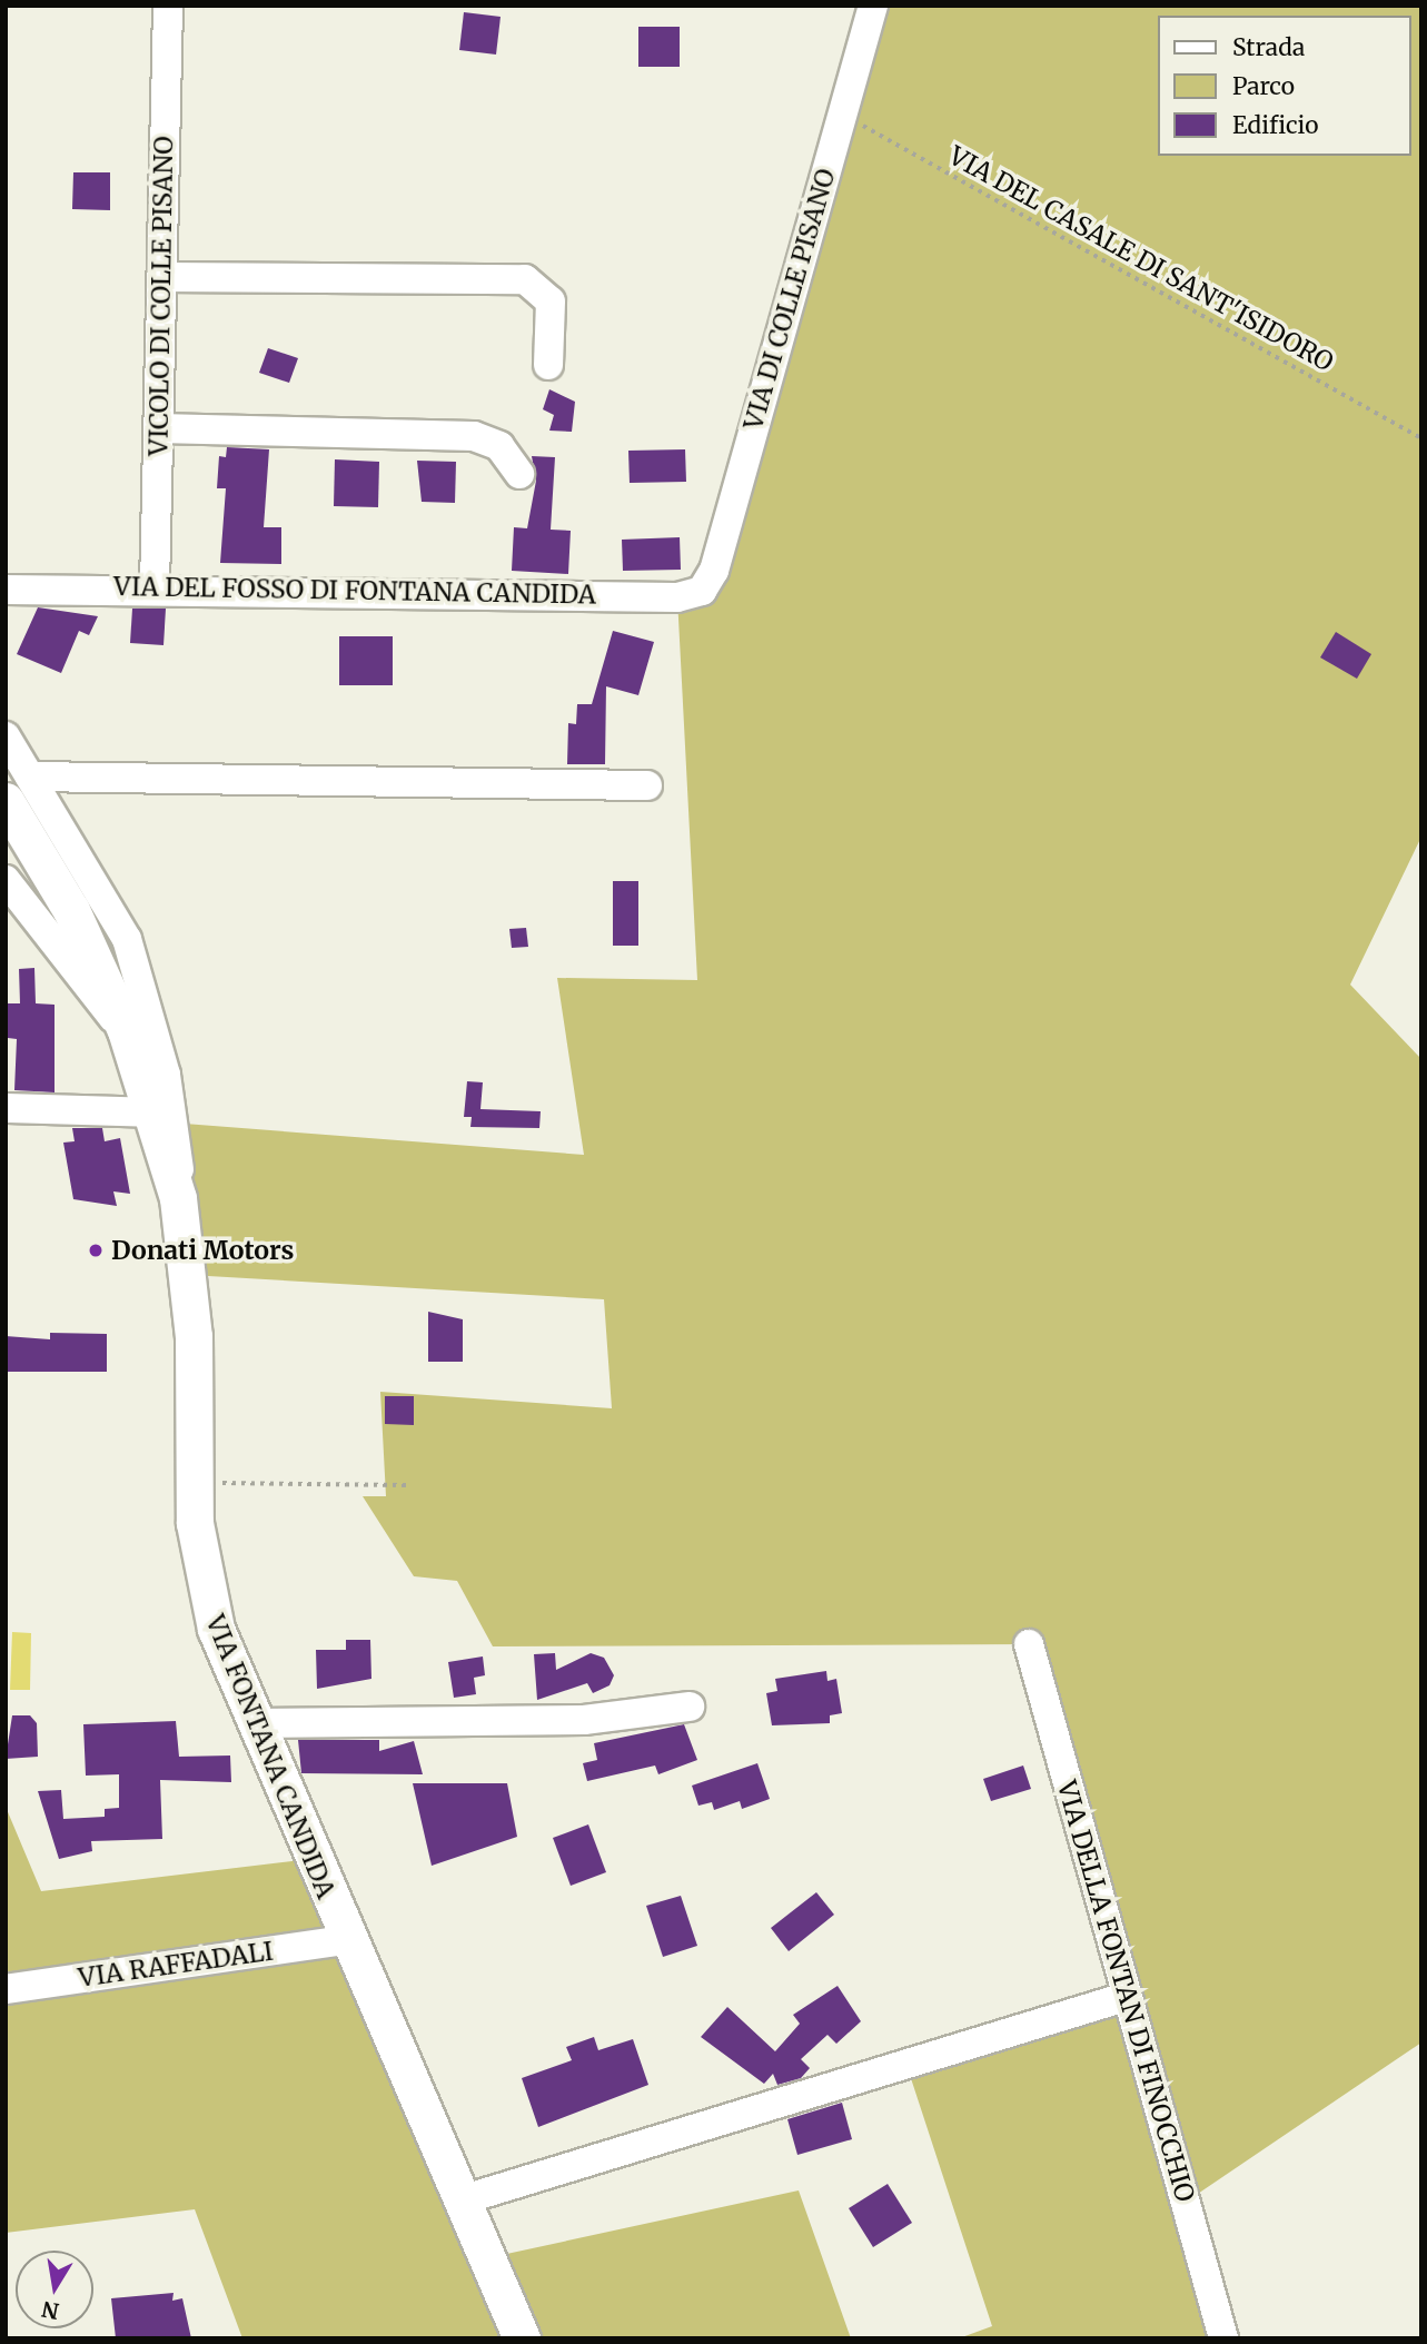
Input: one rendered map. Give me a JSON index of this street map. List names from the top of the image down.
{
  "streets": {
    "main road": ["VIA FONTANA CANDIDA"],
    "street": [
      "VICOLO DI COLLE PISANO",
      "VIA DI COLLE PISANO",
      "VIA DEL FOSSO DI FONTANA CANDIDA",
      "VIA RAFFADALI",
      "VIA DELLA FONTAN DI FINOCCHIO"
    ],
    "path": ["VIA DEL CASALE DI SANT'ISIDORO"]
  },
  "crossings": [
    ["VIA DEL CASALE DI SANT'ISIDORO", "VIA DI COLLE PISANO"],
    ["VICOLO DI COLLE PISANO", "VIA DEL FOSSO DI FONTANA CANDIDA"],
    ["VIA DI COLLE PISANO", "VIA DEL FOSSO DI FONTANA CANDIDA"],
    ["VIA FONTANA CANDIDA", "VIA RAFFADALI"]
  ],
  "places": ["Donati Motors"],
  "legend": ["Strada", "Parco", "Edificio"],
  "north": "bottom"
}
